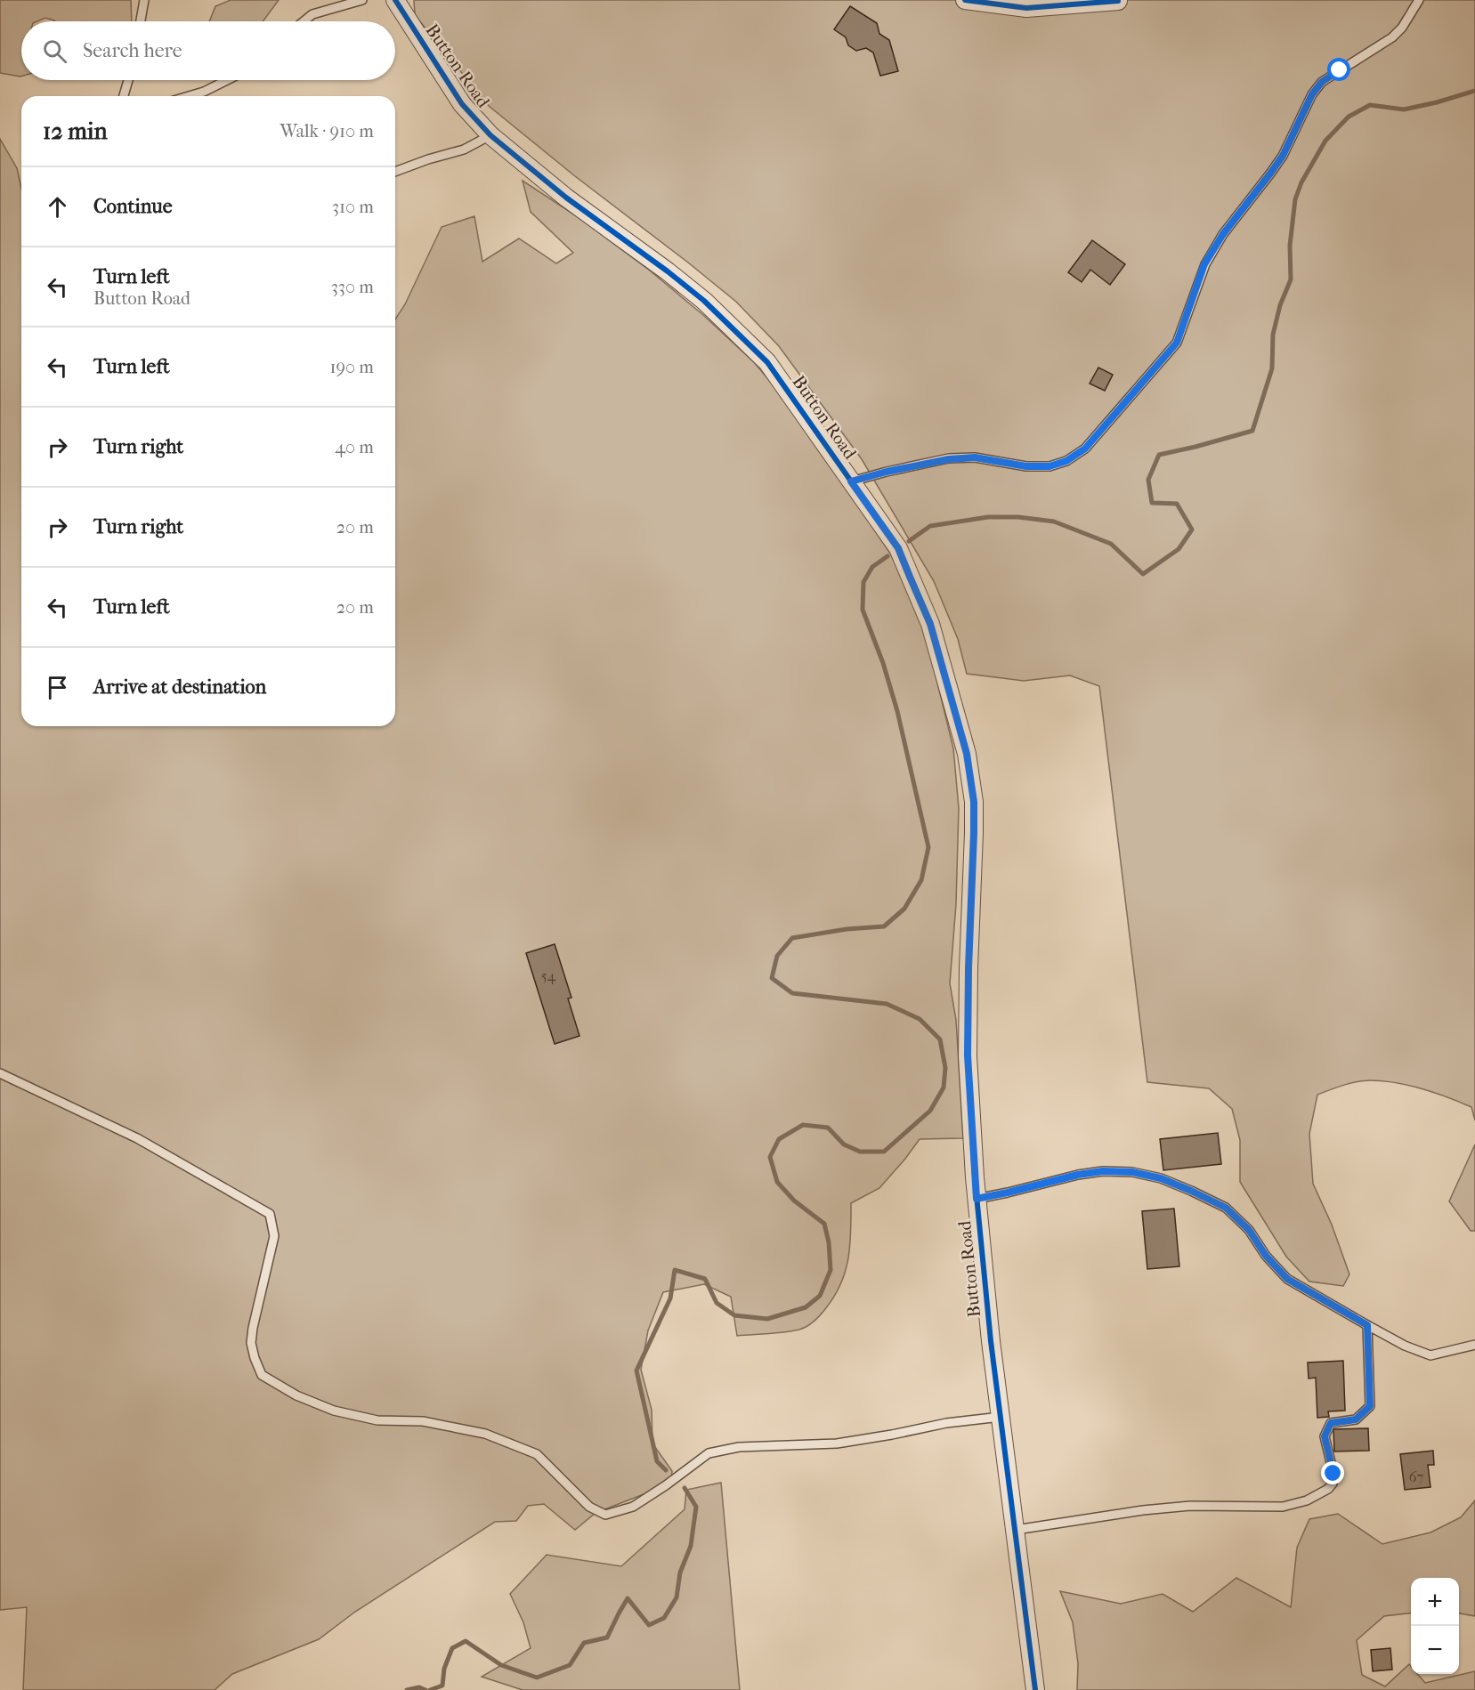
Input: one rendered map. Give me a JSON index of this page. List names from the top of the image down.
{
  "streets": {
    "street": ["Button Road"]
  },
  "house_numbers": ["54", "67"],
  "page": {
    "search": "Search here",
    "heading": ["12 min", "Walk · 910 m"],
    "list": [
      ["Continue", "310 m"],
      ["Turn left", "Button Road", "330 m"],
      ["Turn left", "190 m"],
      ["Turn right", "40 m"],
      ["Turn right", "20 m"],
      ["Turn left", "20 m"],
      "Arrive at destination"
    ],
    "map_buttons": ["+", "−"]
  }
}
